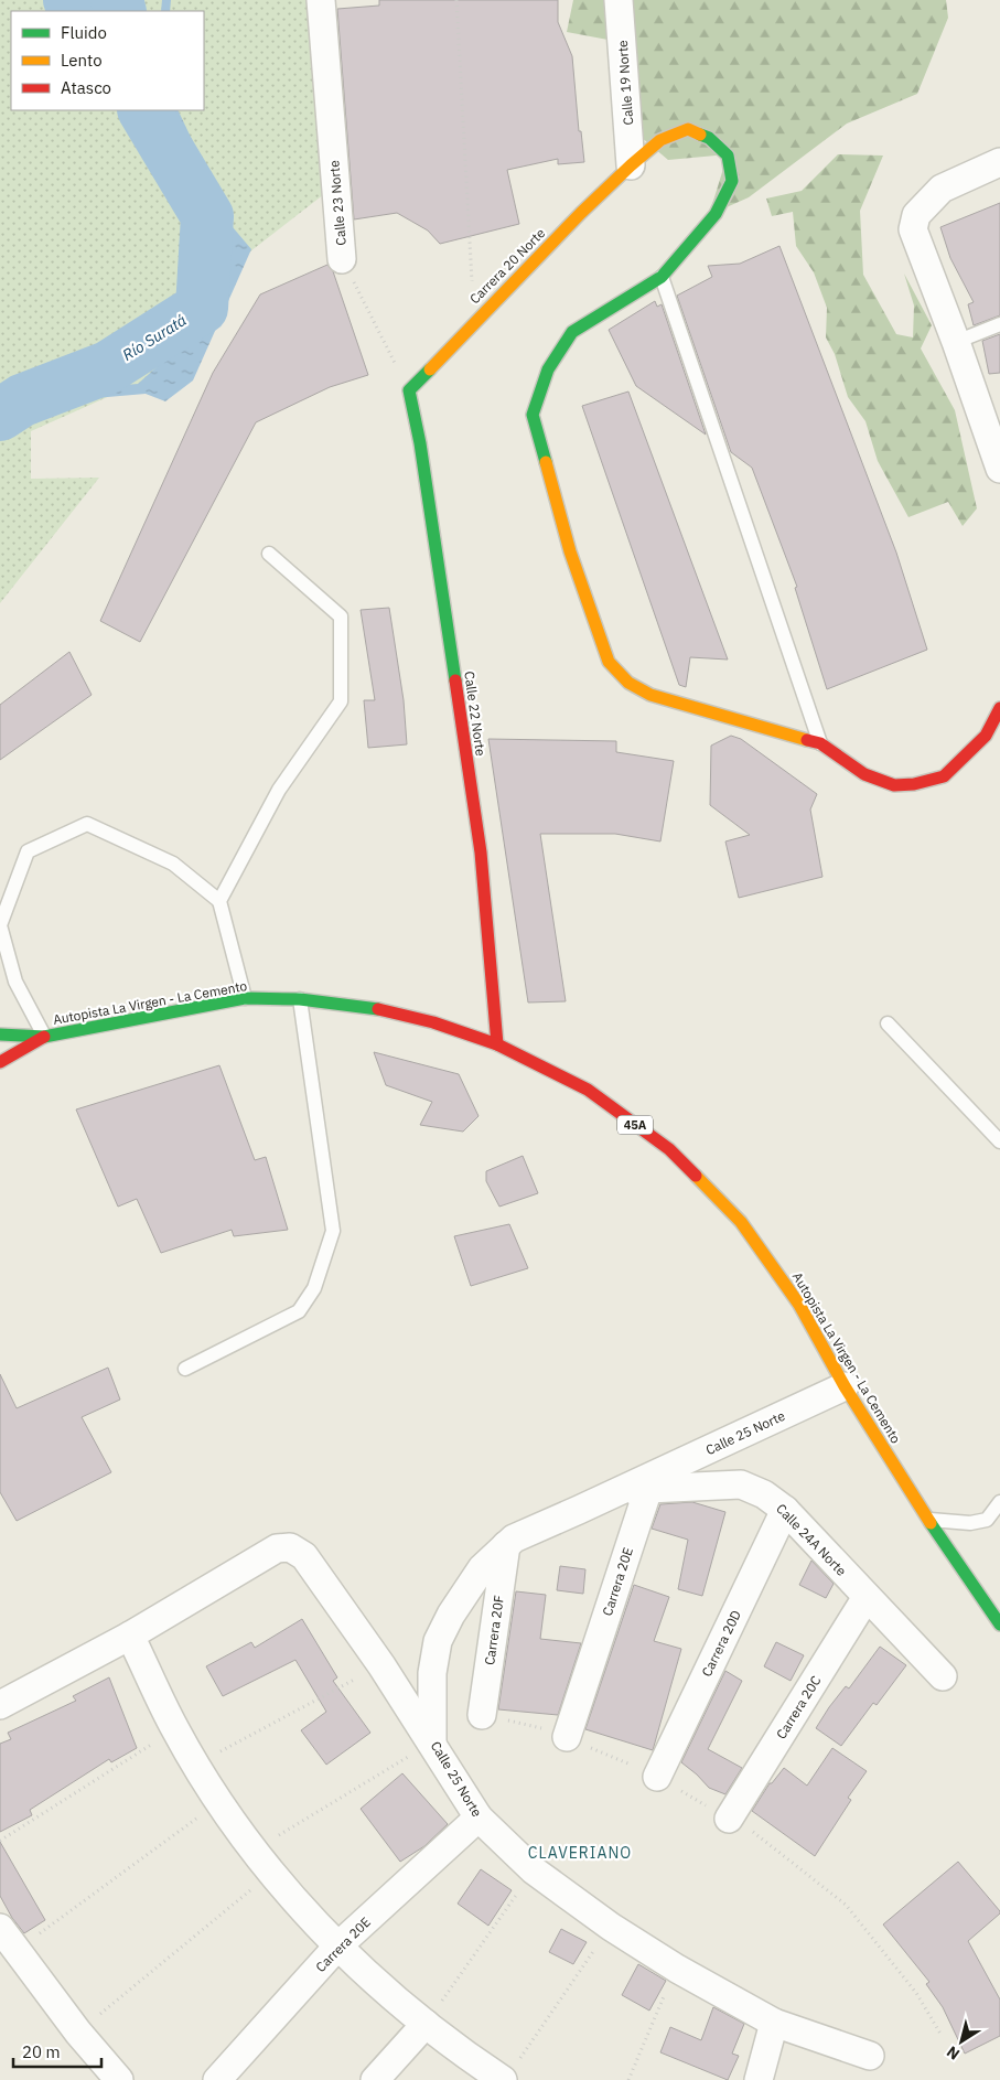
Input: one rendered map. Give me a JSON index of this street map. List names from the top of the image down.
{
  "streets": {
    "street": [
      "Calle 19 Norte",
      "Calle 23 Norte",
      "Carrera 20 Norte",
      "Calle 22 Norte",
      "Autopista La Virgen - La Cemento",
      "45A",
      "Calle 25 Norte",
      "Calle 24A Norte",
      "Carrera 20E",
      "Carrera 20F",
      "Carrera 20D",
      "Carrera 20C"
    ]
  },
  "crossings": [
    ["Calle 19 Norte", "Carrera 20 Norte"],
    ["Calle 23 Norte", "Carrera 20 Norte"],
    ["Calle 23 Norte", "Calle 22 Norte"],
    ["Carrera 20 Norte", "Calle 22 Norte"],
    ["Calle 22 Norte", "Autopista La Virgen - La Cemento"],
    ["Autopista La Virgen - La Cemento", "Calle 25 Norte"],
    ["Calle 25 Norte", "Calle 24A Norte"],
    ["Calle 25 Norte", "Carrera 20E"],
    ["Calle 25 Norte", "Carrera 20F"],
    ["Calle 24A Norte", "Carrera 20E"],
    ["Calle 24A Norte", "Carrera 20D"],
    ["Calle 24A Norte", "Carrera 20C"]
  ],
  "districts": ["CLAVERIANO"],
  "water": ["Río Suratá"],
  "legend": ["Fluido", "Lento", "Atasco"],
  "scale_bar": "20 m",
  "north": "bottom left"
}
